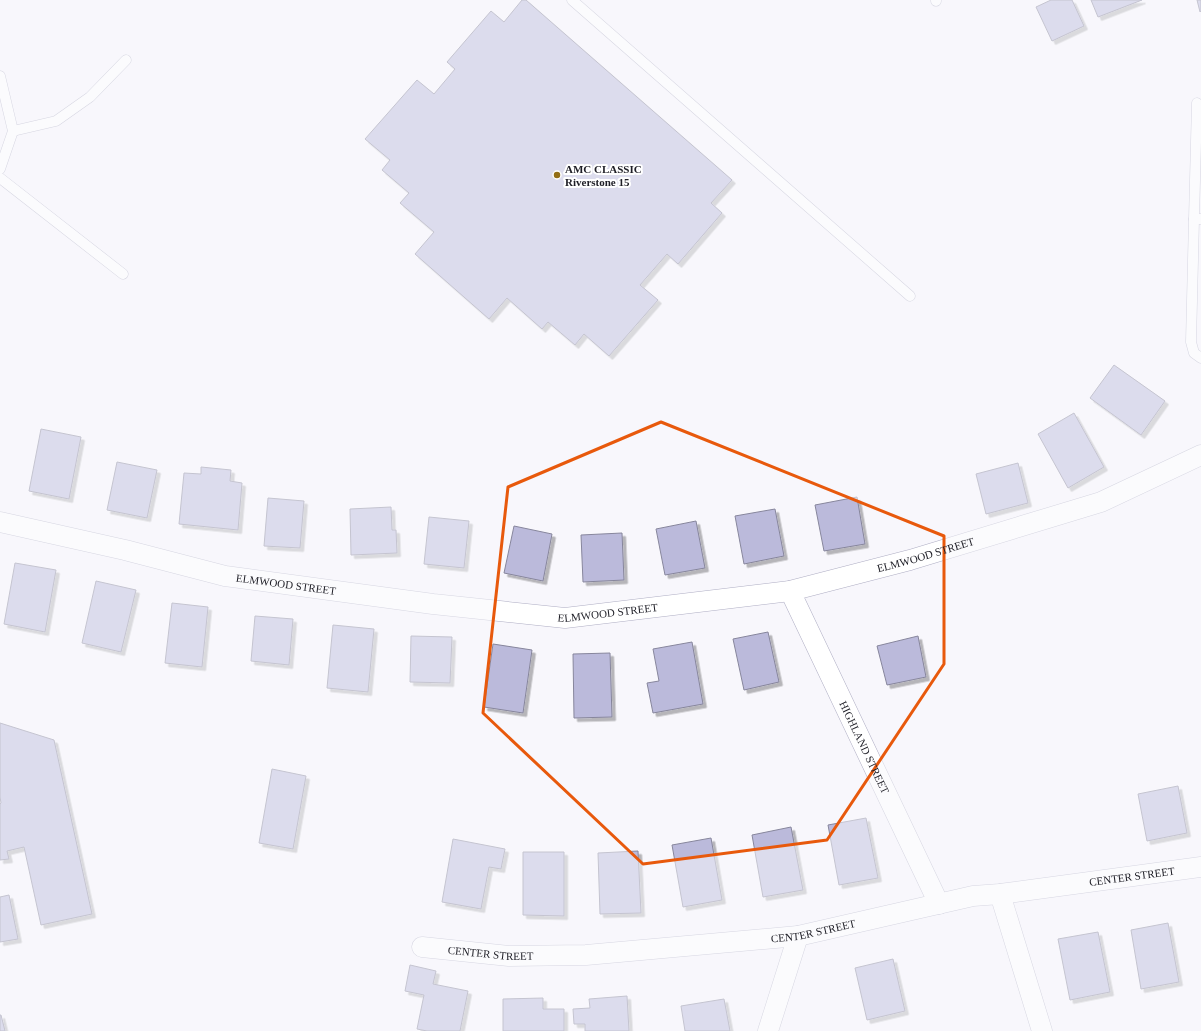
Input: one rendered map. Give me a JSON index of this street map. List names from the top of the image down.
{
  "streets": {
    "street": ["ELMWOOD STREET", "HIGHLAND STREET", "CENTER STREET"]
  },
  "crossings": [
    ["ELMWOOD STREET", "HIGHLAND STREET"],
    ["HIGHLAND STREET", "CENTER STREET"]
  ],
  "places": ["AMC CLASSIC Riverstone 15"]
}
